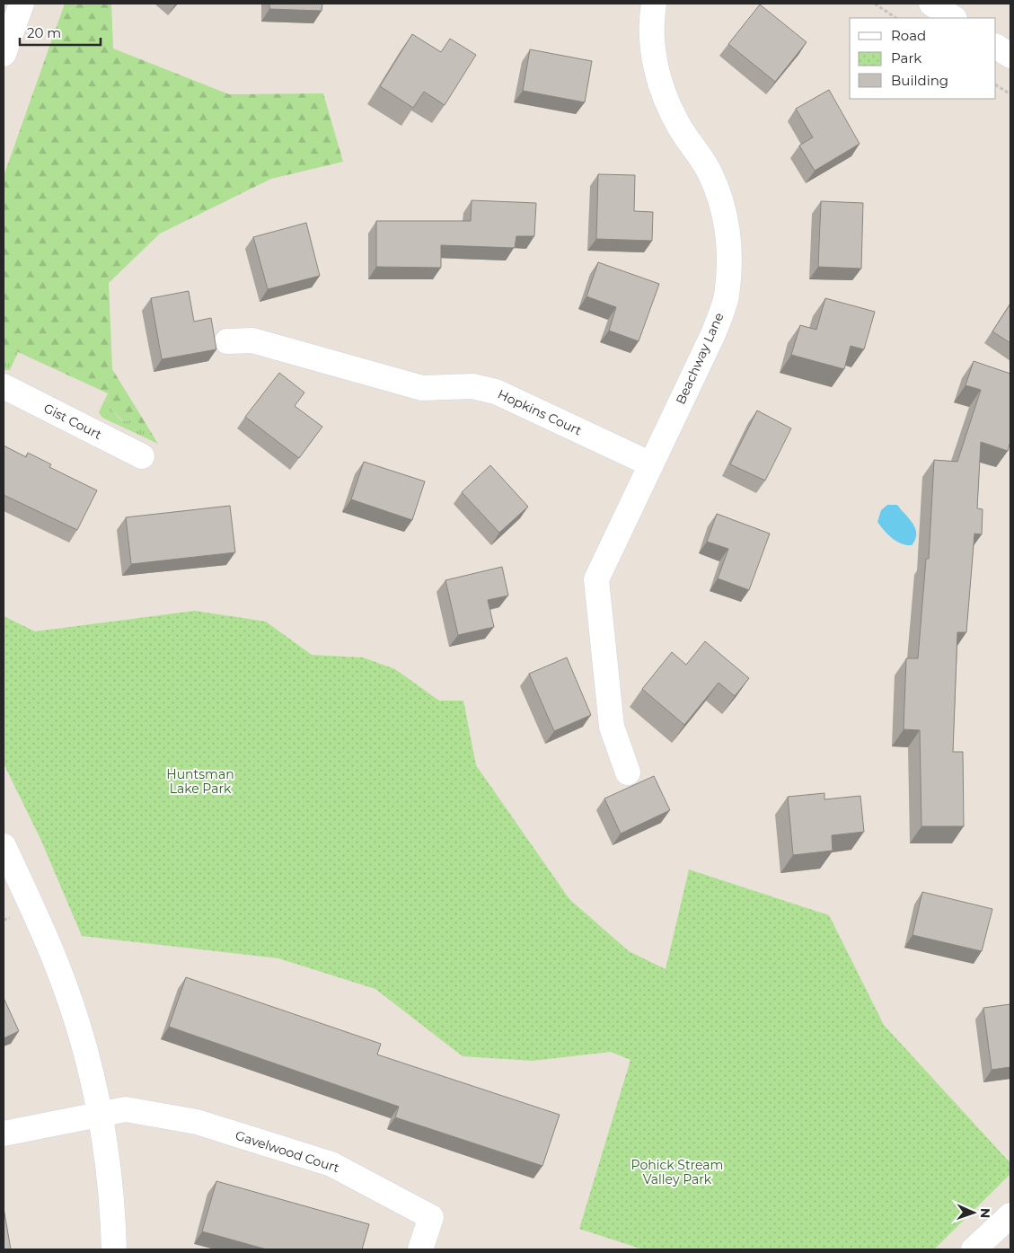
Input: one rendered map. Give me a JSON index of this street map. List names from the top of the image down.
{
  "streets": {
    "street": [
      "Beachway Lane",
      "Hopkins Court",
      "Gist Court",
      "Gavelwood Court"
    ]
  },
  "crossings": [
    ["Beachway Lane", "Hopkins Court"]
  ],
  "parks": ["Huntsman Lake Park", "Pohick Stream Valley Park"],
  "legend": ["Road", "Park", "Building"],
  "scale_bar": "20 m",
  "north": "right"
}
